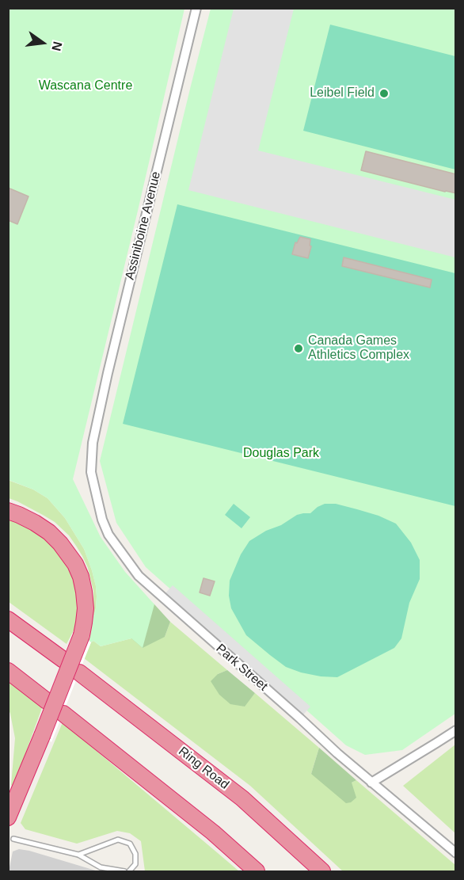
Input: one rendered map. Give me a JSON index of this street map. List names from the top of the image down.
{
  "streets": {
    "highway": ["Ring Road"],
    "street": ["Assiniboine Avenue", "Park Street"]
  },
  "crossings": [
    ["Assiniboine Avenue", "Park Street"]
  ],
  "parks": ["Wascana Centre", "Douglas Park"],
  "places": ["Leibel Field", "Canada Games Athletics Complex"],
  "north": "right"
}
